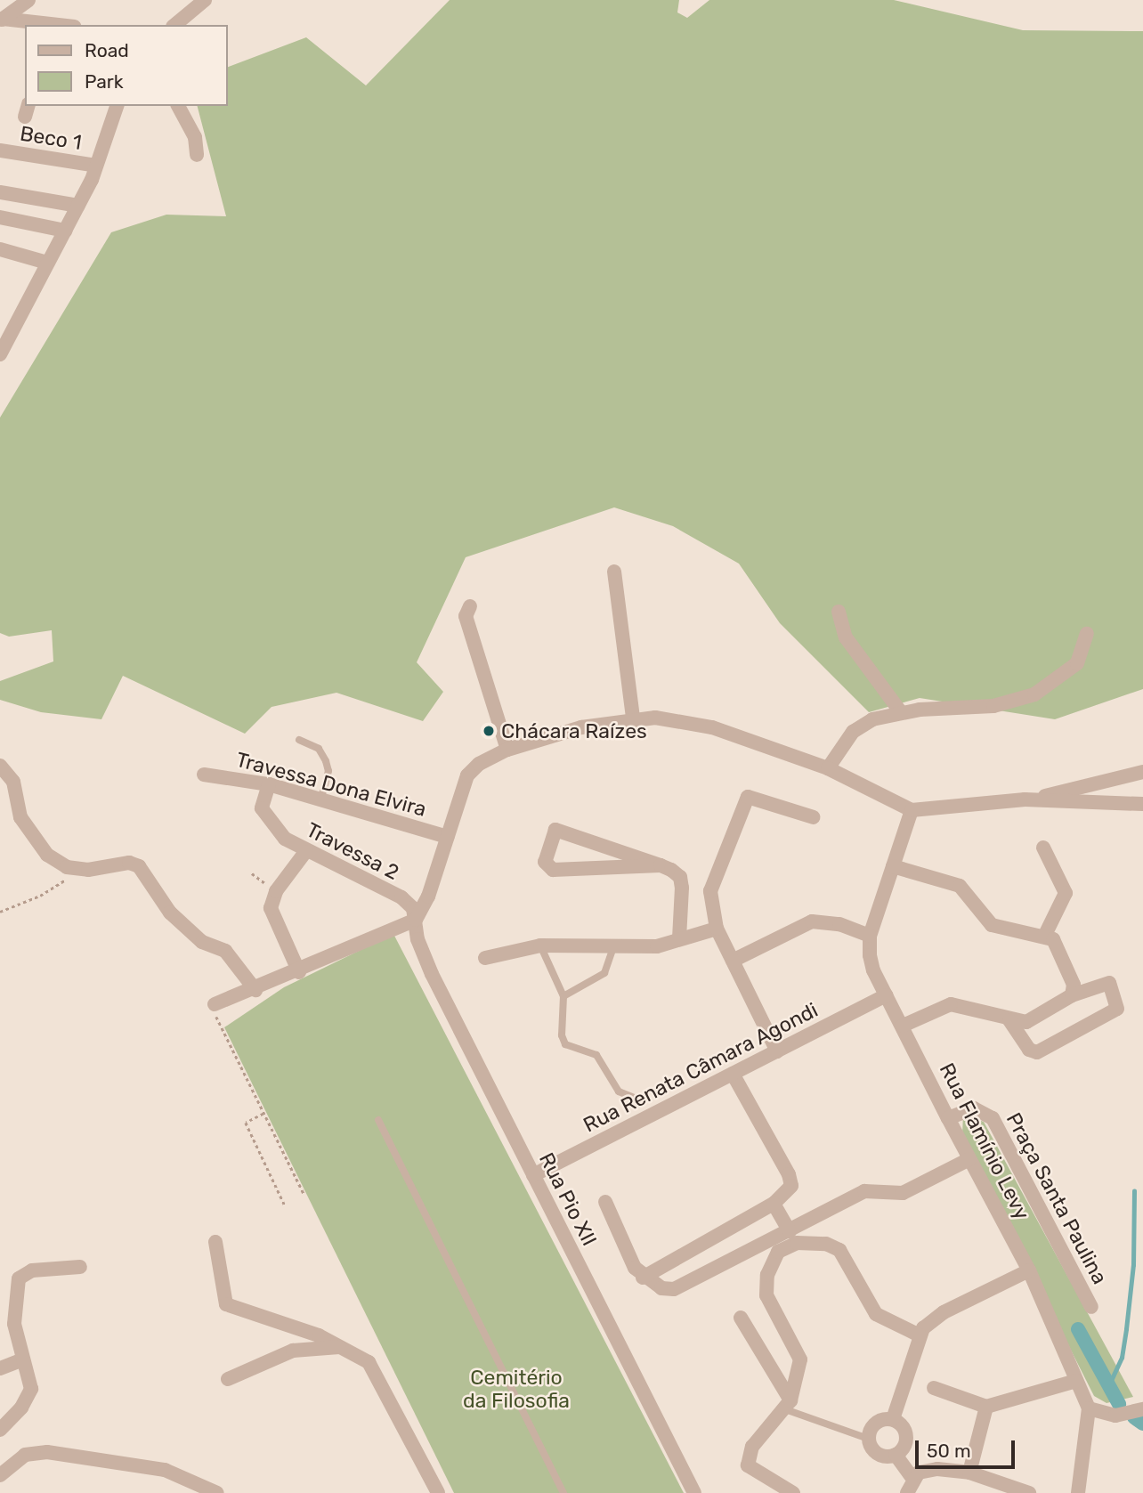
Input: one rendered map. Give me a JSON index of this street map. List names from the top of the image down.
{
  "streets": {
    "street": [
      "Beco 1",
      "Travessa Dona Elvira",
      "Travessa 2",
      "Rua Renata Câmara Agondi",
      "Rua Flamínio Levy",
      "Praça Santa Paulina",
      "Rua Pio XII"
    ]
  },
  "crossings": [
    ["Travessa Dona Elvira", "Travessa 2"],
    ["Travessa 2", "Rua Pio XII"],
    ["Rua Renata Câmara Agondi", "Rua Flamínio Levy"],
    ["Rua Renata Câmara Agondi", "Rua Pio XII"],
    ["Rua Flamínio Levy", "Praça Santa Paulina"]
  ],
  "parks": ["Cemitério da Filosofia"],
  "places": ["Chácara Raízes"],
  "legend": ["Road", "Park"],
  "scale_bar": "50 m"
}
